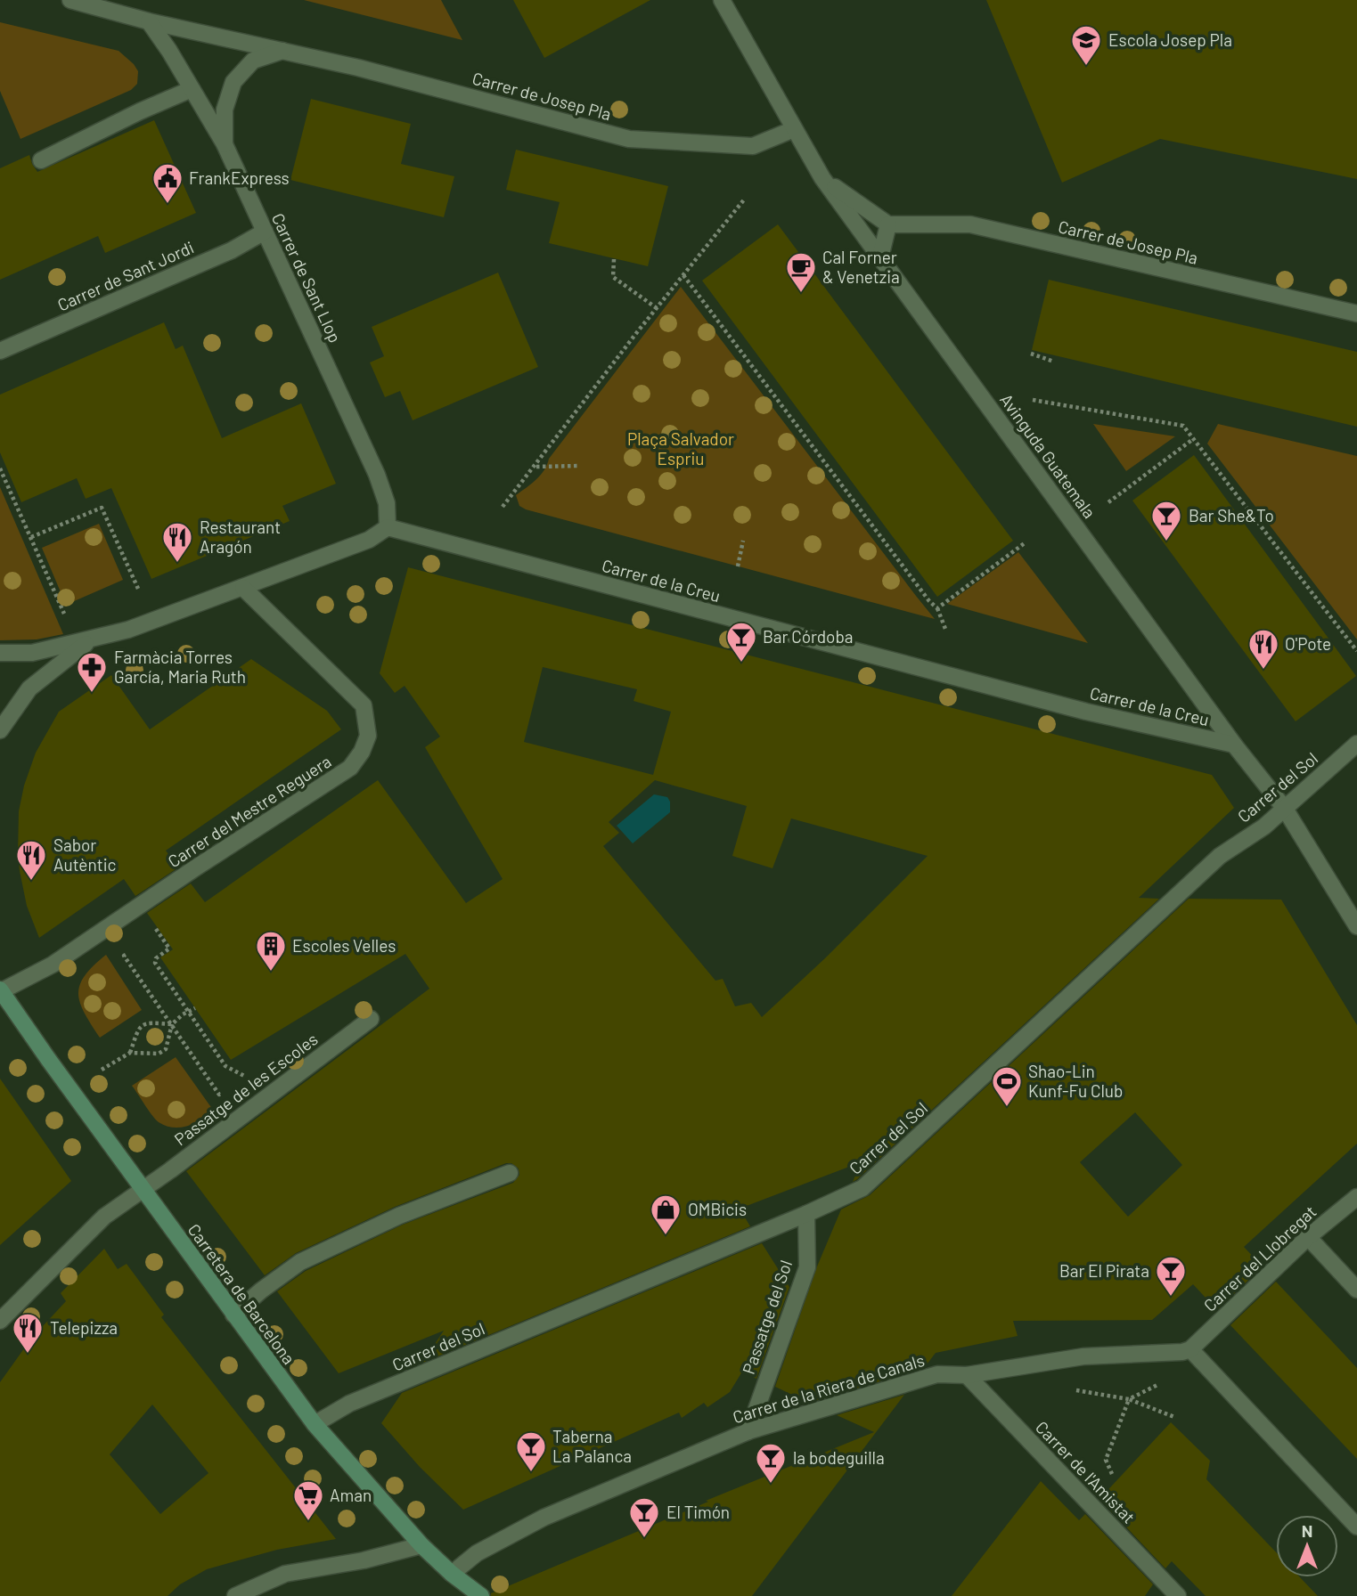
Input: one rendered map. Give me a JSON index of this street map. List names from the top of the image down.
{
  "streets": {
    "main road": ["Carretera de Barcelona"],
    "street": [
      "Carrer de Josep Pla",
      "Carrer de Sant Jordi",
      "Carrer de Sant Llop",
      "Avinguda Guatemala",
      "Carrer de la Creu",
      "Carrer del Sol",
      "Carrer del Mestre Reguera",
      "Passatge de les Escoles",
      "Carrer del Llobregat",
      "Passatge del Sol",
      "Carrer de la Riera de Canals",
      "Carrer de l'Amistat"
    ]
  },
  "crossings": [
    ["Carrer de Josep Pla", "Carrer de Sant Llop"],
    ["Carrer de Josep Pla", "Avinguda Guatemala"],
    ["Carrer de Sant Jordi", "Carrer de Sant Llop"],
    ["Carrer de Sant Llop", "Carrer de la Creu"],
    ["Avinguda Guatemala", "Carrer de la Creu"],
    ["Avinguda Guatemala", "Carrer del Sol"],
    ["Carrer del Sol", "Carretera de Barcelona"],
    ["Carrer del Sol", "Passatge del Sol"],
    ["Carrer del Mestre Reguera", "Carretera de Barcelona"],
    ["Passatge de les Escoles", "Carretera de Barcelona"],
    ["Carrer del Llobregat", "Carrer de la Riera de Canals"],
    ["Carretera de Barcelona", "Carrer de la Riera de Canals"],
    ["Passatge del Sol", "Carrer de la Riera de Canals"],
    ["Carrer de la Riera de Canals", "Carrer de l'Amistat"]
  ],
  "parks": ["Plaça Salvador Espriu"],
  "places": {
    "school or university": ["Escola Josep Pla"],
    "public building": ["FrankExpress"],
    "cafe": ["Cal Forner & Venetzia"],
    "bar": [
      "Bar She&To",
      "Bar Córdoba",
      "Bar El Pirata",
      "Taberna La Palanca",
      "la bodeguilla",
      "El Timón"
    ],
    "restaurant": [
      "Restaurant Aragón",
      "O'Pote",
      "Sabor Autèntic",
      "Telepizza"
    ],
    "pharmacy": ["Farmàcia Torres García, Maria Ruth"],
    "building": ["Escoles Velles"],
    "sports": ["Shao-Lin Kunf-Fu Club"],
    "shop": ["OMBicis"],
    "supermarket": ["Aman"]
  },
  "north": "top"
}
